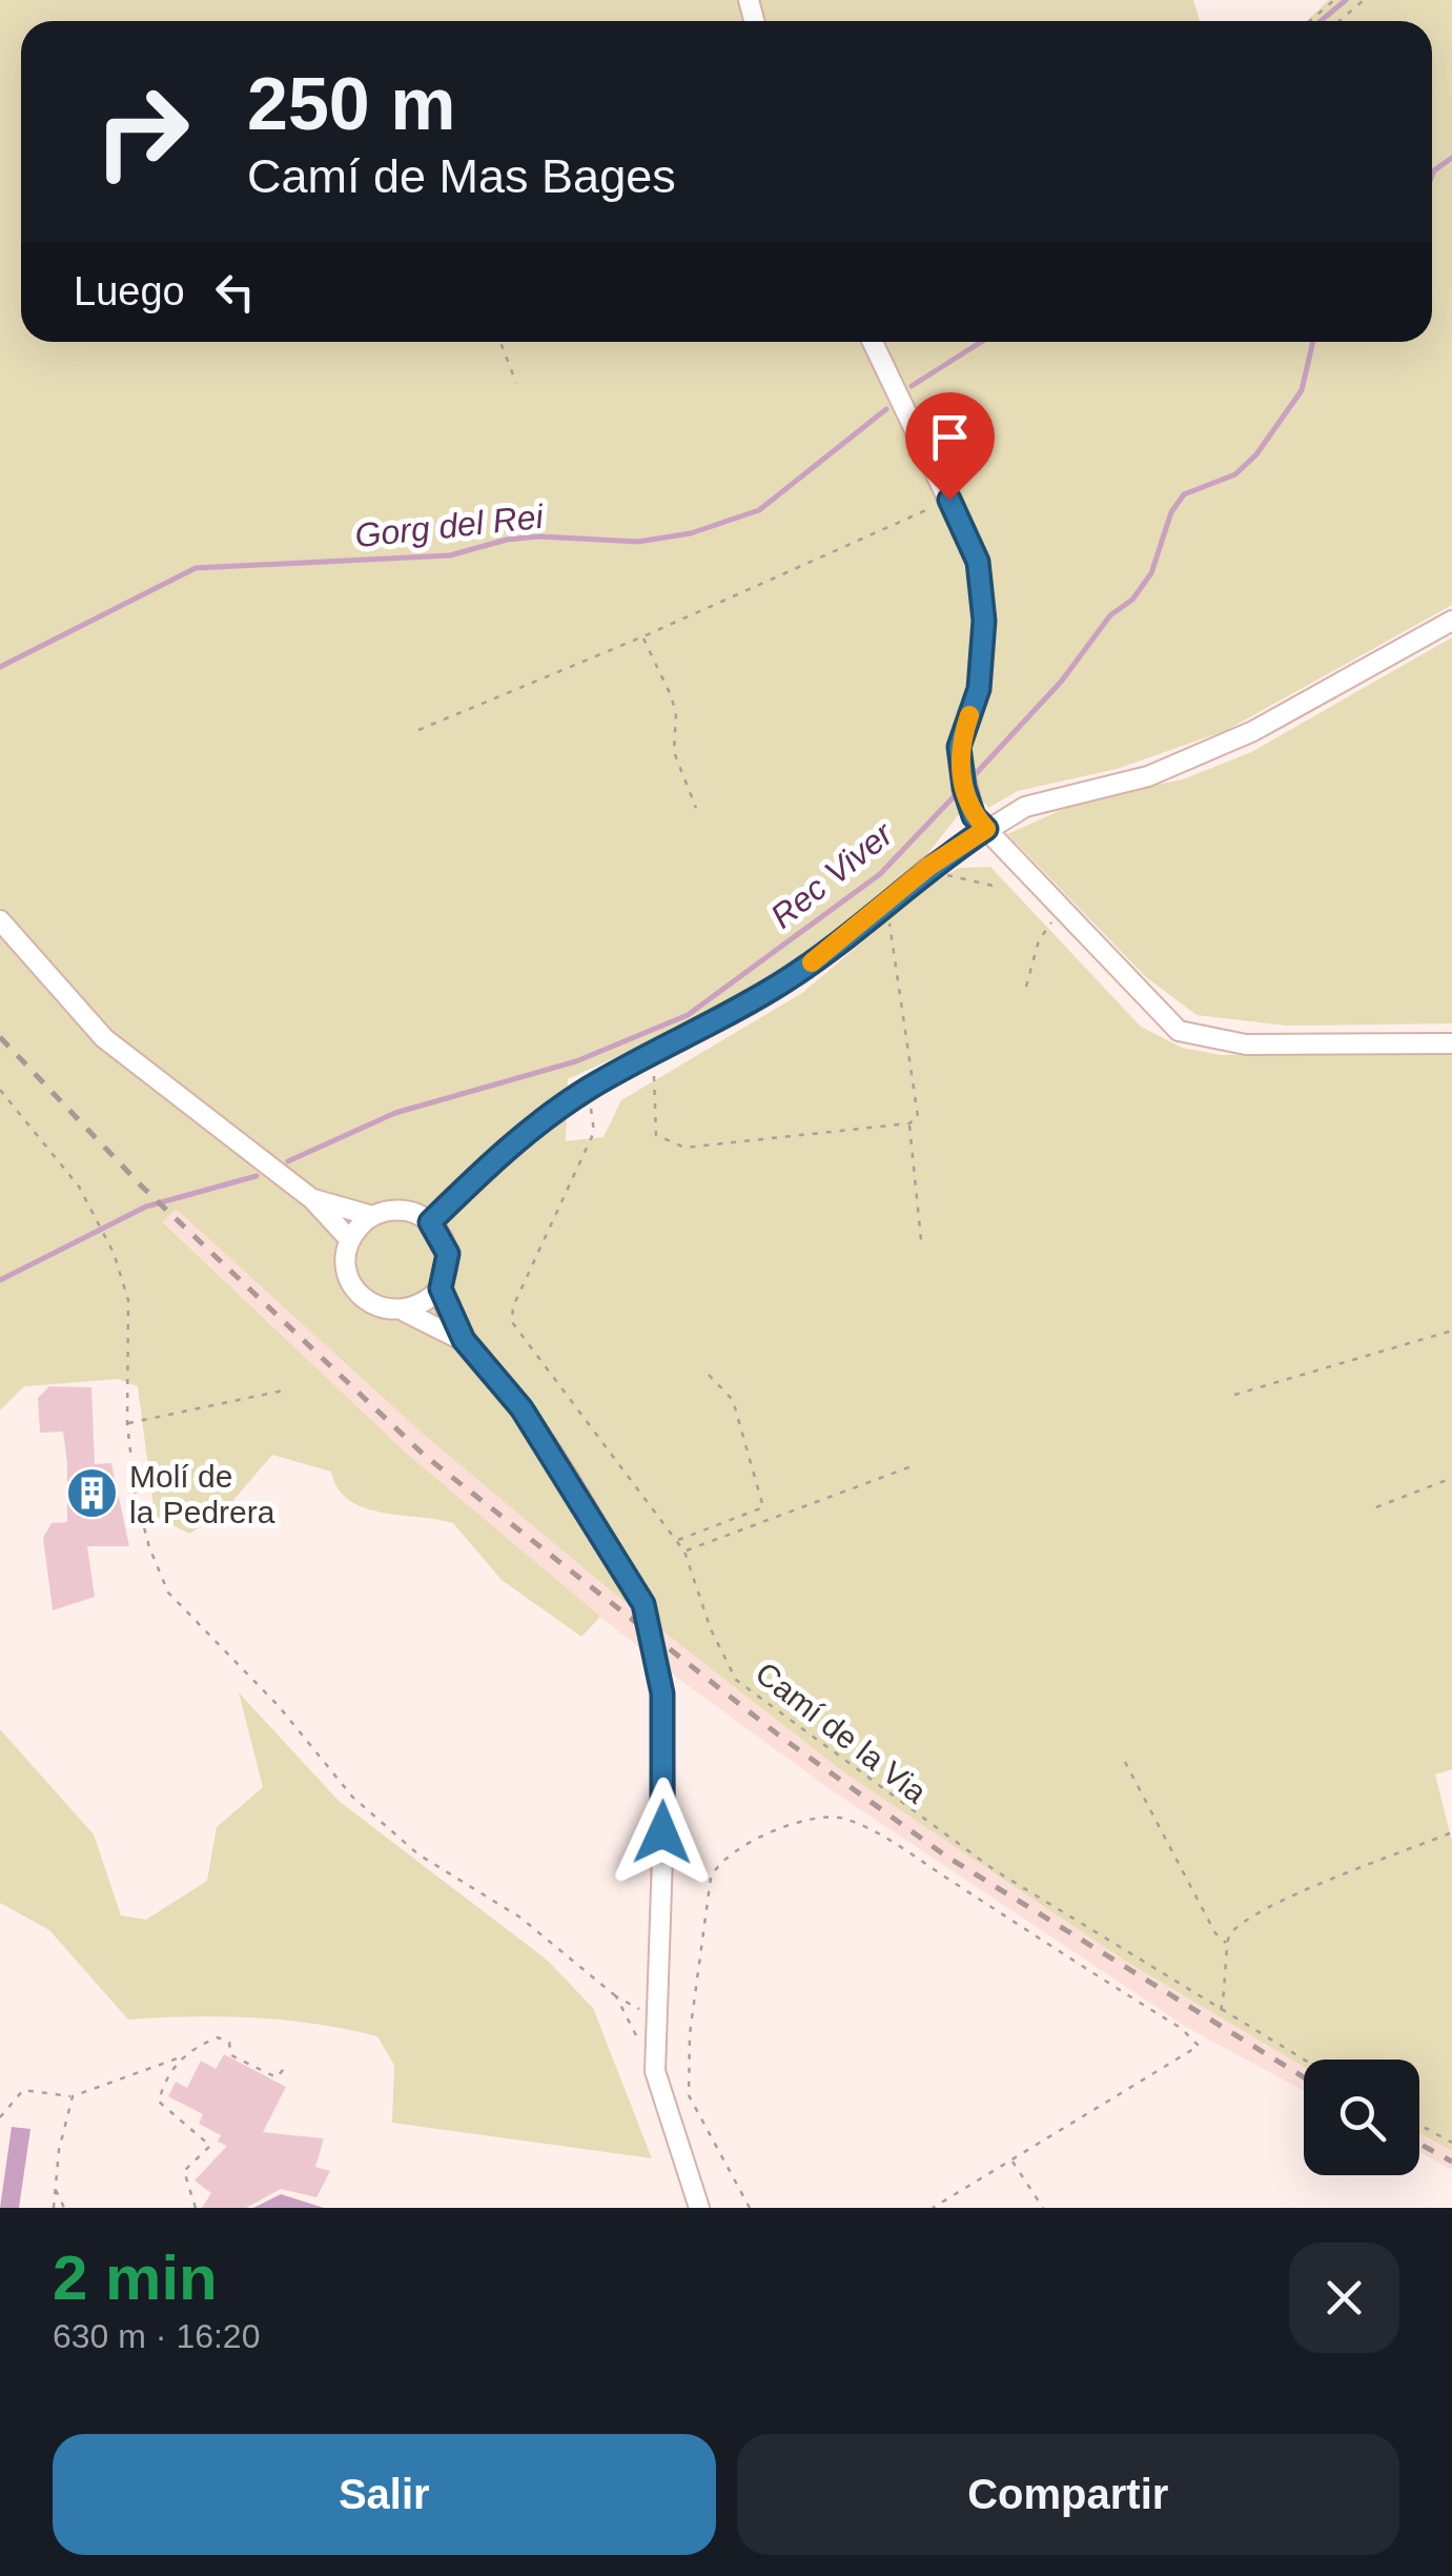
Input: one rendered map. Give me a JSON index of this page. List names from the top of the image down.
{
  "streets": {
    "path": ["Camí de la Via"]
  },
  "water": ["Gorg del Rei", "Rec Viver"],
  "places": {
    "building": ["Molí de la Pedrera"]
  },
  "page": {
    "turn": ["250 m", "Camí de Mas Bages"],
    "then": "Luego",
    "heading": ["2 min", "630 m · 16:20"],
    "buttons": ["Salir", "Compartir"]
  }
}
